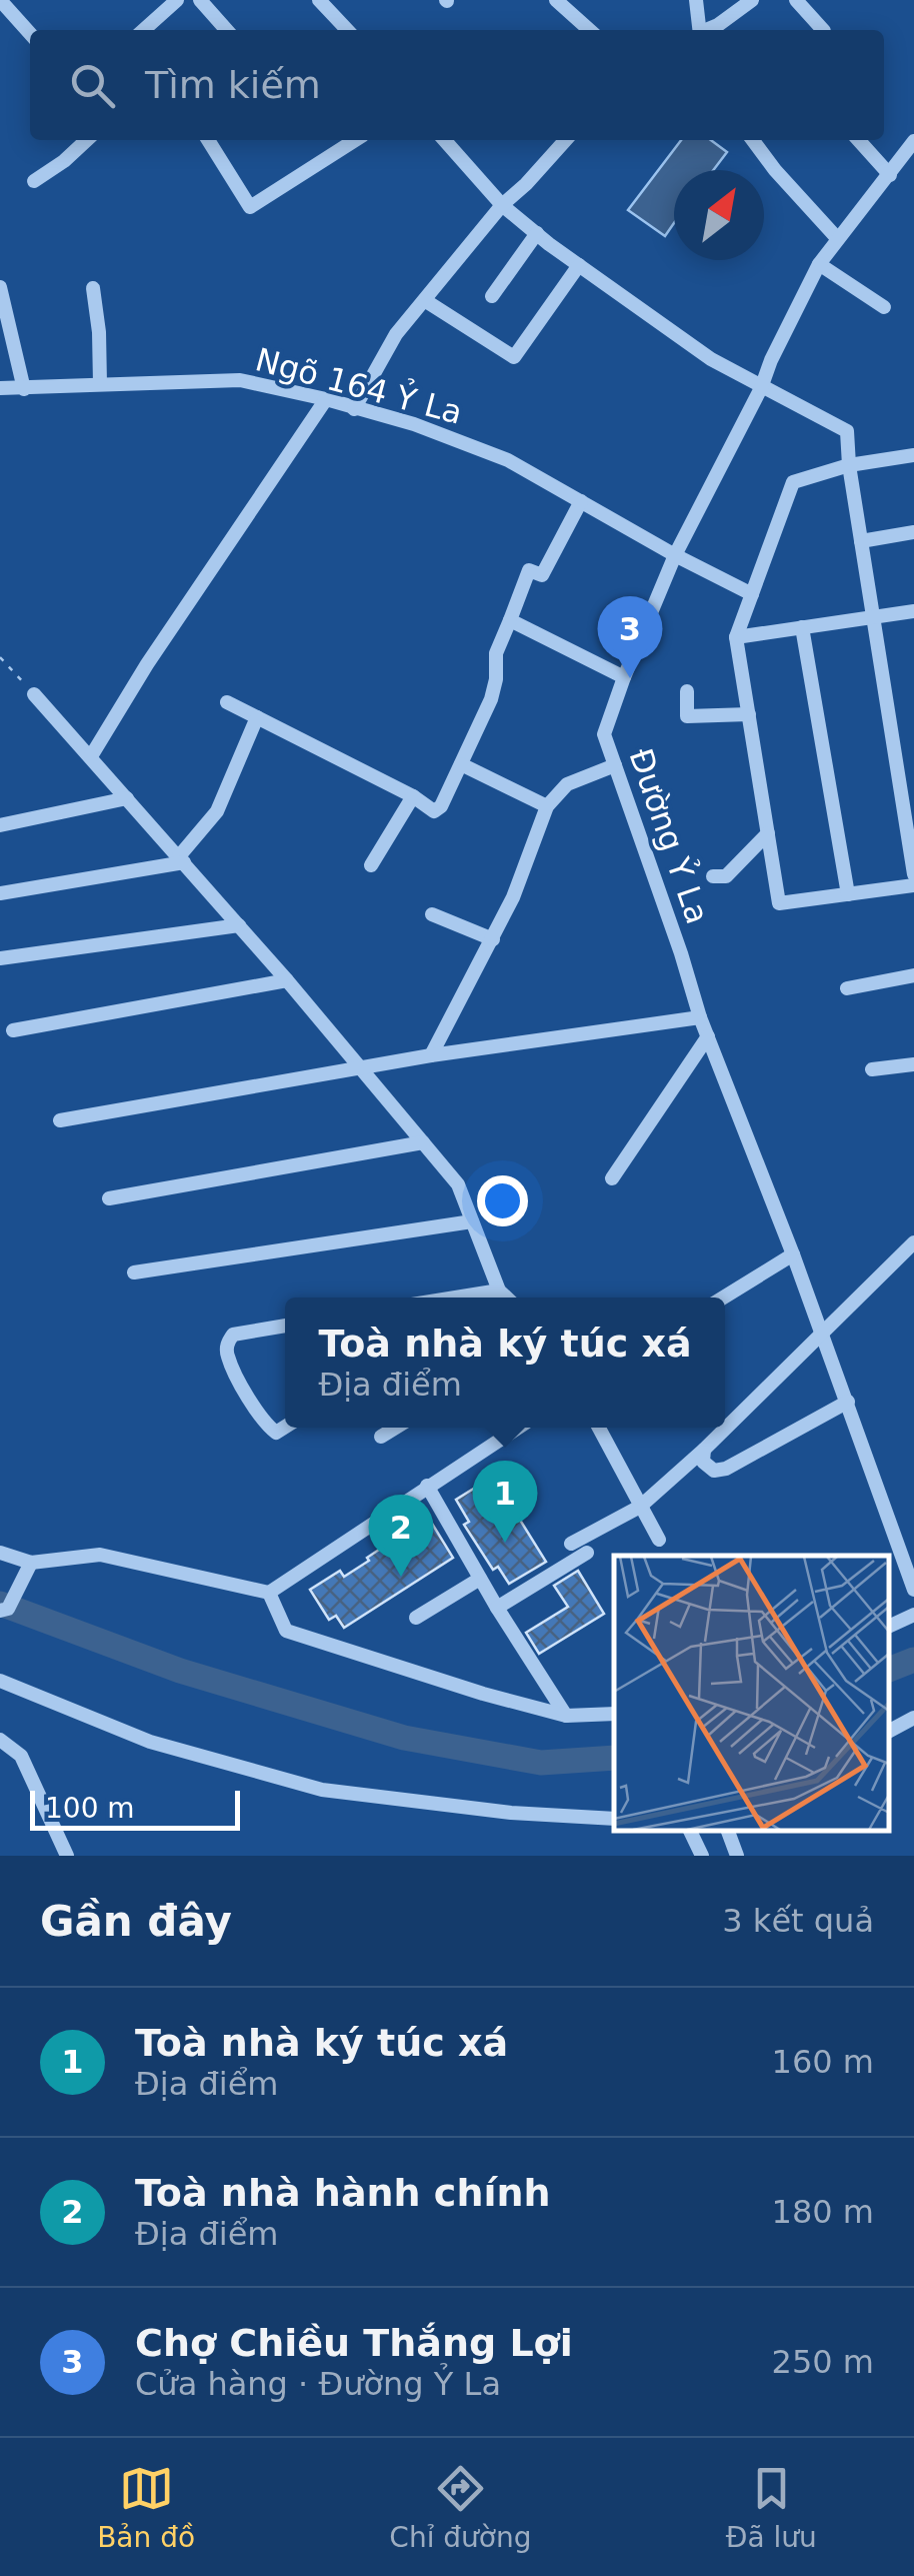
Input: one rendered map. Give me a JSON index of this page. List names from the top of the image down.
{
  "streets": {
    "street": ["Ngõ 164 Ỷ La", "Đường Ỷ La"]
  },
  "crossings": [
    ["Ngõ 164 Ỷ La", "Đường Ỷ La"]
  ],
  "scale_bar": "100 m",
  "north": "top right",
  "page": {
    "search": "Tìm kiếm",
    "pins": ["3", "1", "2"],
    "popup": ["Toà nhà ký túc xá", "Địa điểm"],
    "scale": "100 m",
    "heading": ["Gần đây", "3 kết quả"],
    "list": [
      {
        "mark": "1",
        "name": "Toà nhà ký túc xá",
        "note": "Địa điểm",
        "value": "160 m"
      },
      {
        "mark": "2",
        "name": "Toà nhà hành chính",
        "note": "Địa điểm",
        "value": "180 m"
      },
      {
        "mark": "3",
        "name": "Chợ Chiều Thắng Lợi",
        "note": "Cửa hàng · Đường Ỷ La",
        "value": "250 m"
      }
    ],
    "nav": ["Bản đồ", "Chỉ đường", "Đã lưu"]
  }
}
